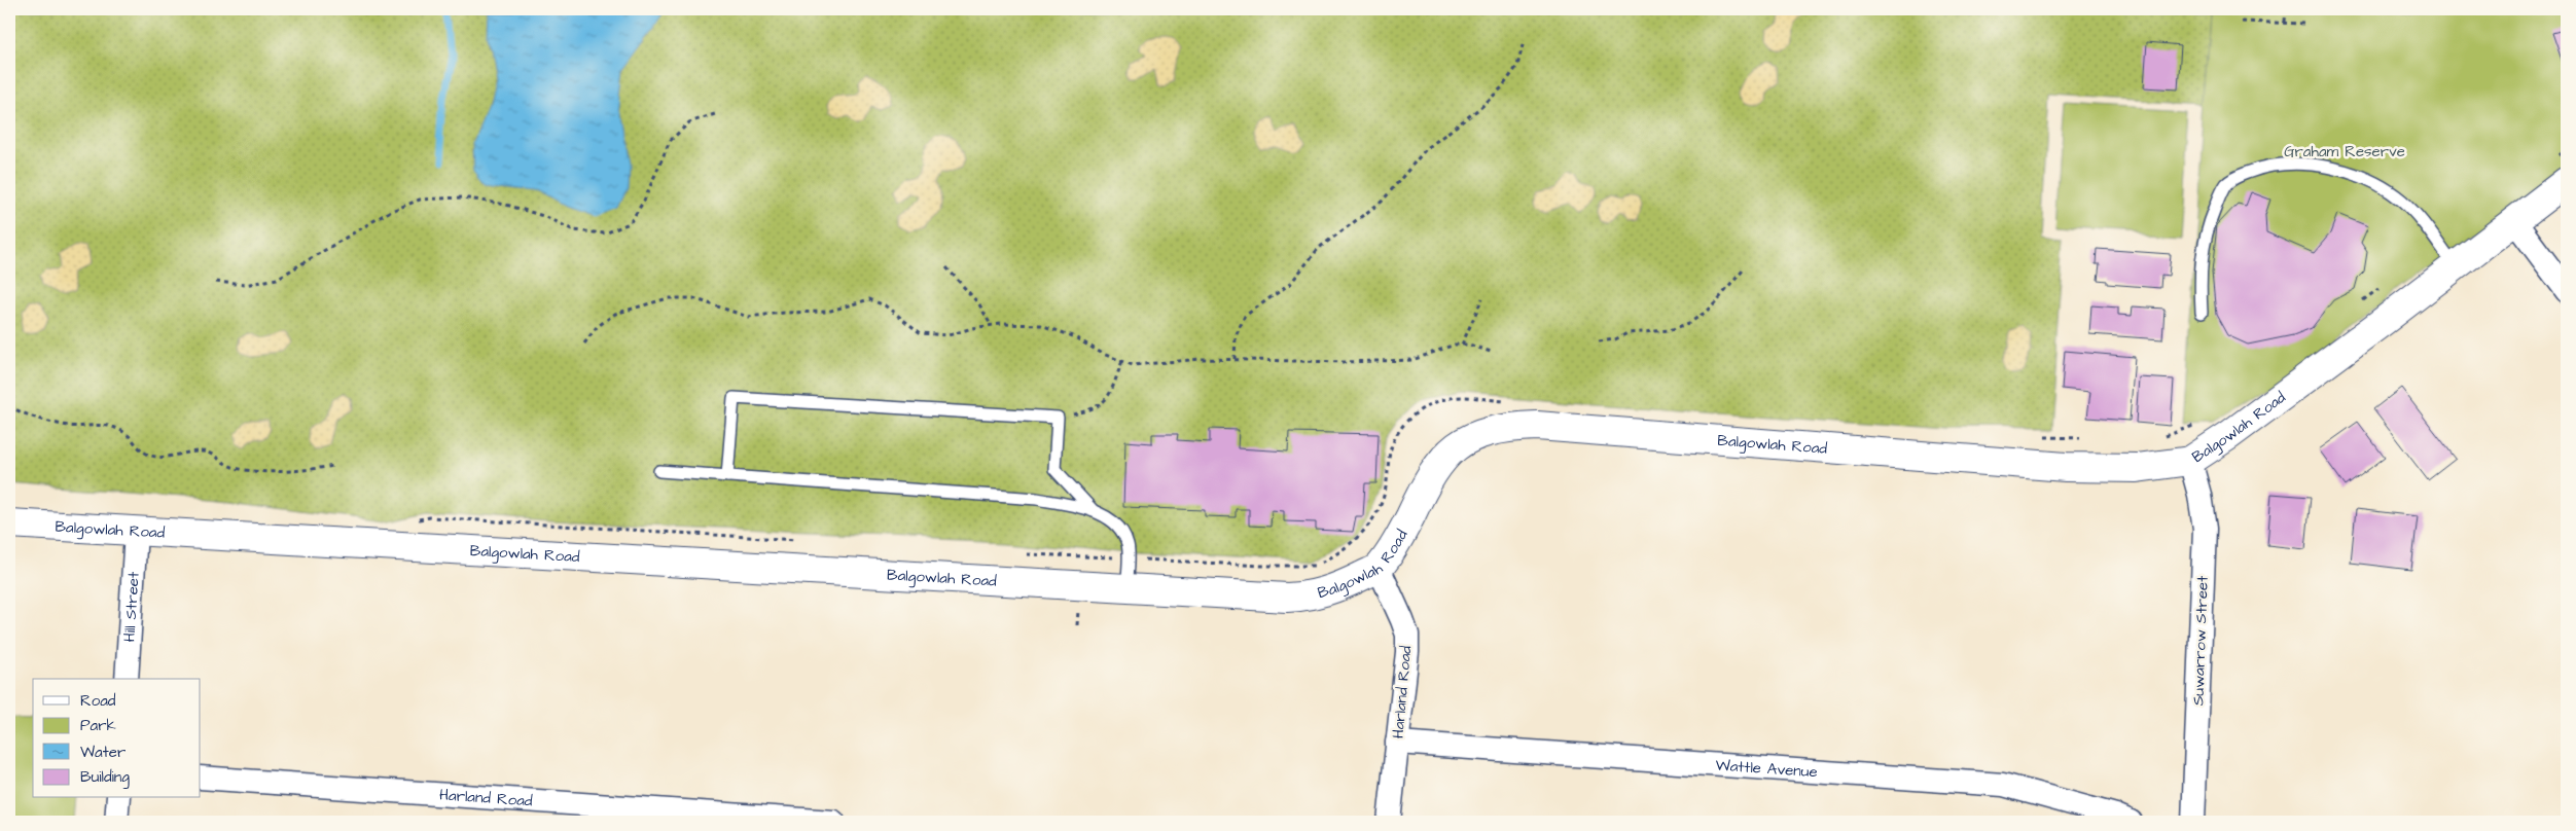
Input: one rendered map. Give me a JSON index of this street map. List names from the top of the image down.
{
  "streets": {
    "street": [
      "Balgowlah Road",
      "Hill Street",
      "Suwarrow Street",
      "Harland Road",
      "Wattle Avenue"
    ]
  },
  "crossings": [
    ["Balgowlah Road", "Hill Street"],
    ["Balgowlah Road", "Suwarrow Street"],
    ["Balgowlah Road", "Harland Road"],
    ["Harland Road", "Wattle Avenue"]
  ],
  "parks": ["Graham Reserve"],
  "legend": [
    "Road",
    "Park",
    "Water",
    "Building"
  ]
}
